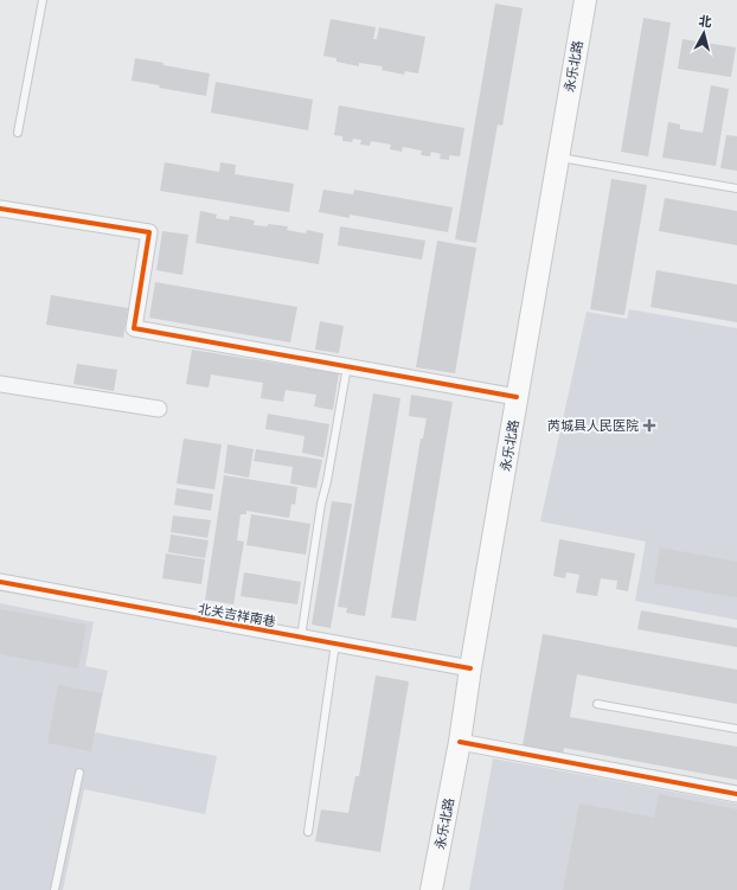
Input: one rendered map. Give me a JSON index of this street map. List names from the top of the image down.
{
  "streets": {
    "main road": ["永乐北路"],
    "street": ["北关吉祥南巷"]
  },
  "crossings": [
    ["永乐北路", "北关吉祥南巷"]
  ],
  "places": {
    "health": ["芮城县人民医院"]
  },
  "north": "top"
}
